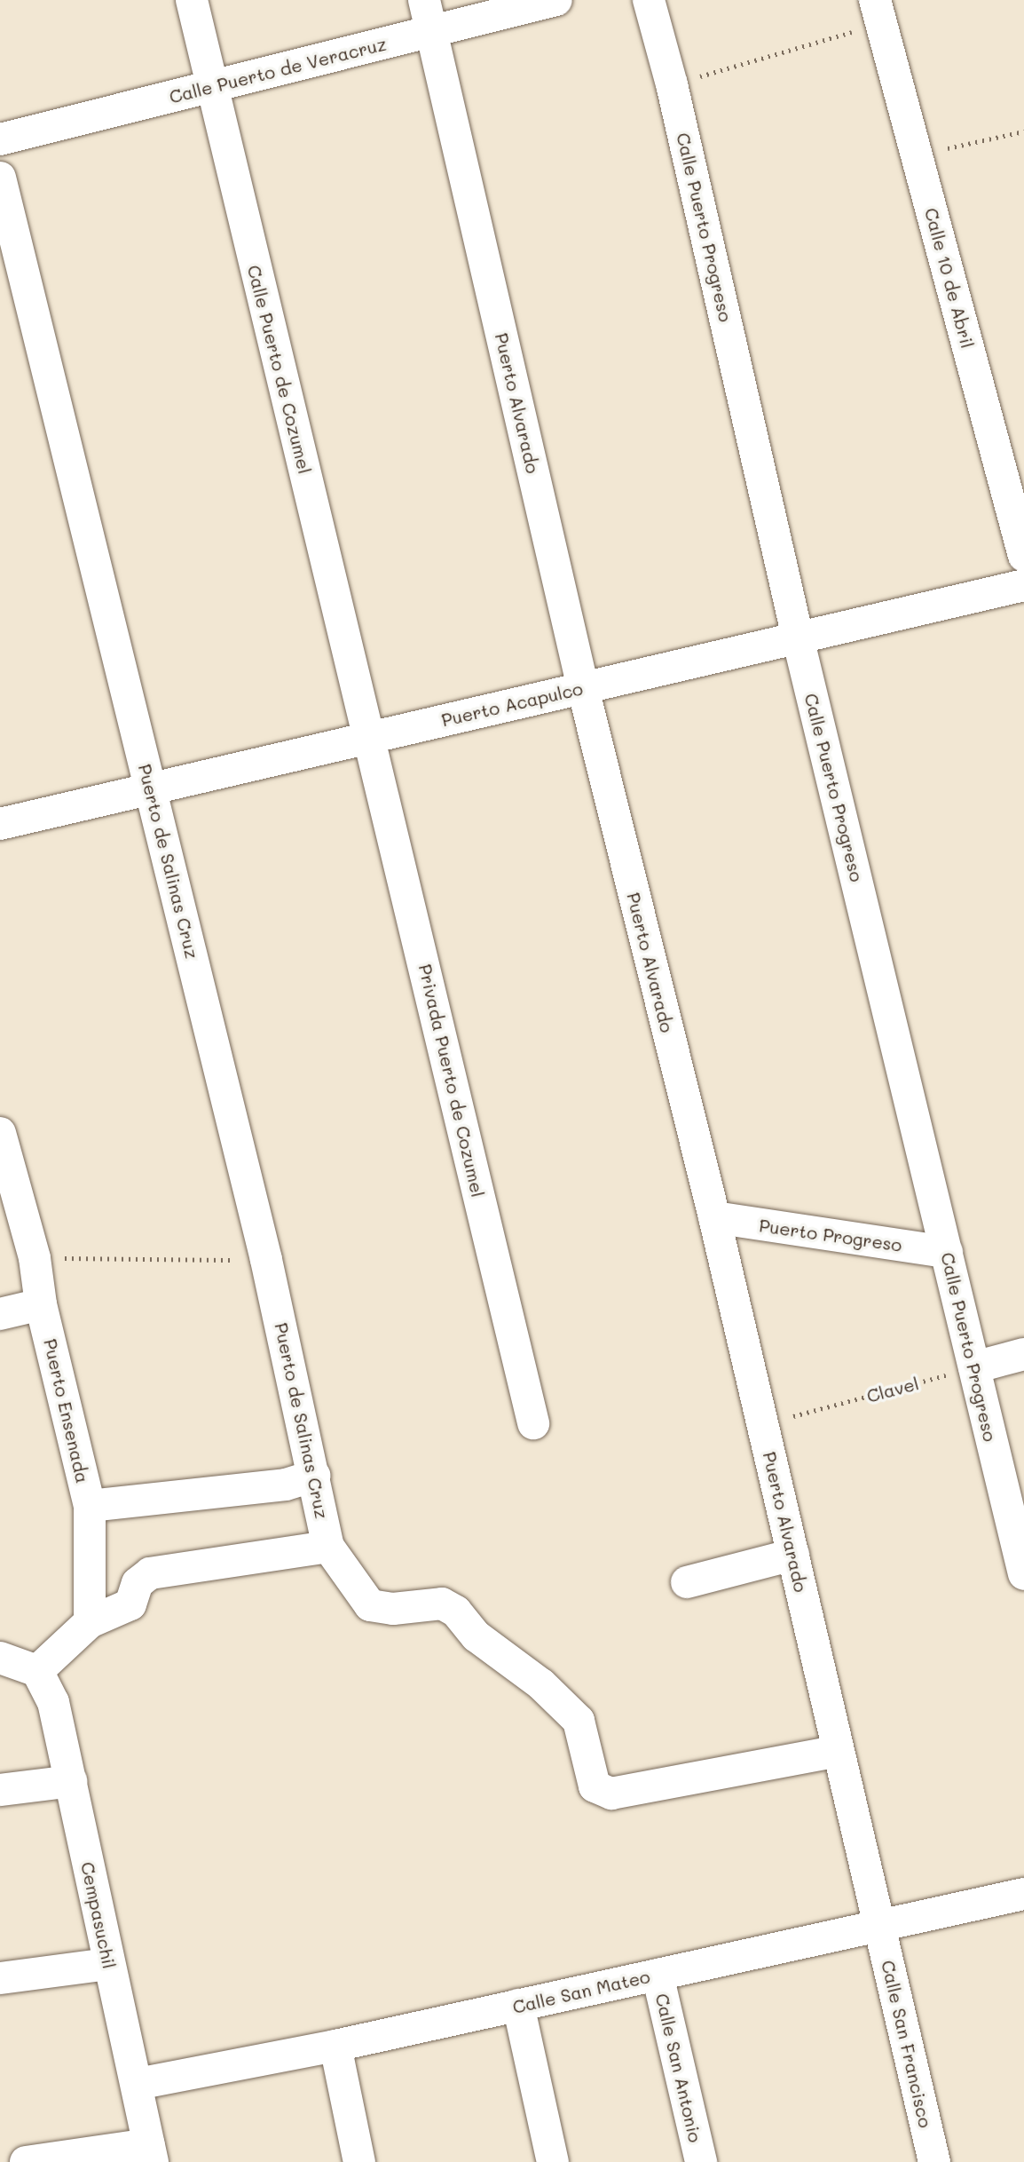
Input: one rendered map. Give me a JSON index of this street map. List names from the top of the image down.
{
  "streets": {
    "street": [
      "Calle Puerto de Veracruz",
      "Calle Puerto Progreso",
      "Calle 10 de Abril",
      "Calle Puerto de Cozumel",
      "Puerto Alvarado",
      "Puerto Acapulco",
      "Puerto de Salinas Cruz",
      "Privada Puerto de Cozumel",
      "Puerto Progreso",
      "Puerto Ensenada",
      "Cempasuchil",
      "Calle San Mateo",
      "Calle San Francisco",
      "Calle San Antonio"
    ],
    "path": ["Clavel"]
  },
  "crossings": [
    ["Calle Puerto de Veracruz", "Calle Puerto de Cozumel"],
    ["Calle Puerto de Veracruz", "Puerto Alvarado"],
    ["Calle Puerto Progreso", "Puerto Acapulco"],
    ["Calle Puerto Progreso", "Puerto Progreso"],
    ["Calle Puerto Progreso", "Clavel"],
    ["Calle Puerto de Cozumel", "Puerto Acapulco"],
    ["Calle Puerto de Cozumel", "Privada Puerto de Cozumel"],
    ["Puerto Alvarado", "Puerto Acapulco"],
    ["Puerto Alvarado", "Puerto Progreso"],
    ["Puerto Alvarado", "Clavel"],
    ["Puerto Alvarado", "Calle San Mateo"],
    ["Puerto Alvarado", "Calle San Francisco"],
    ["Puerto Acapulco", "Puerto de Salinas Cruz"],
    ["Puerto Acapulco", "Privada Puerto de Cozumel"],
    ["Cempasuchil", "Calle San Mateo"],
    ["Calle San Mateo", "Calle San Francisco"],
    ["Calle San Mateo", "Calle San Antonio"]
  ]
}
